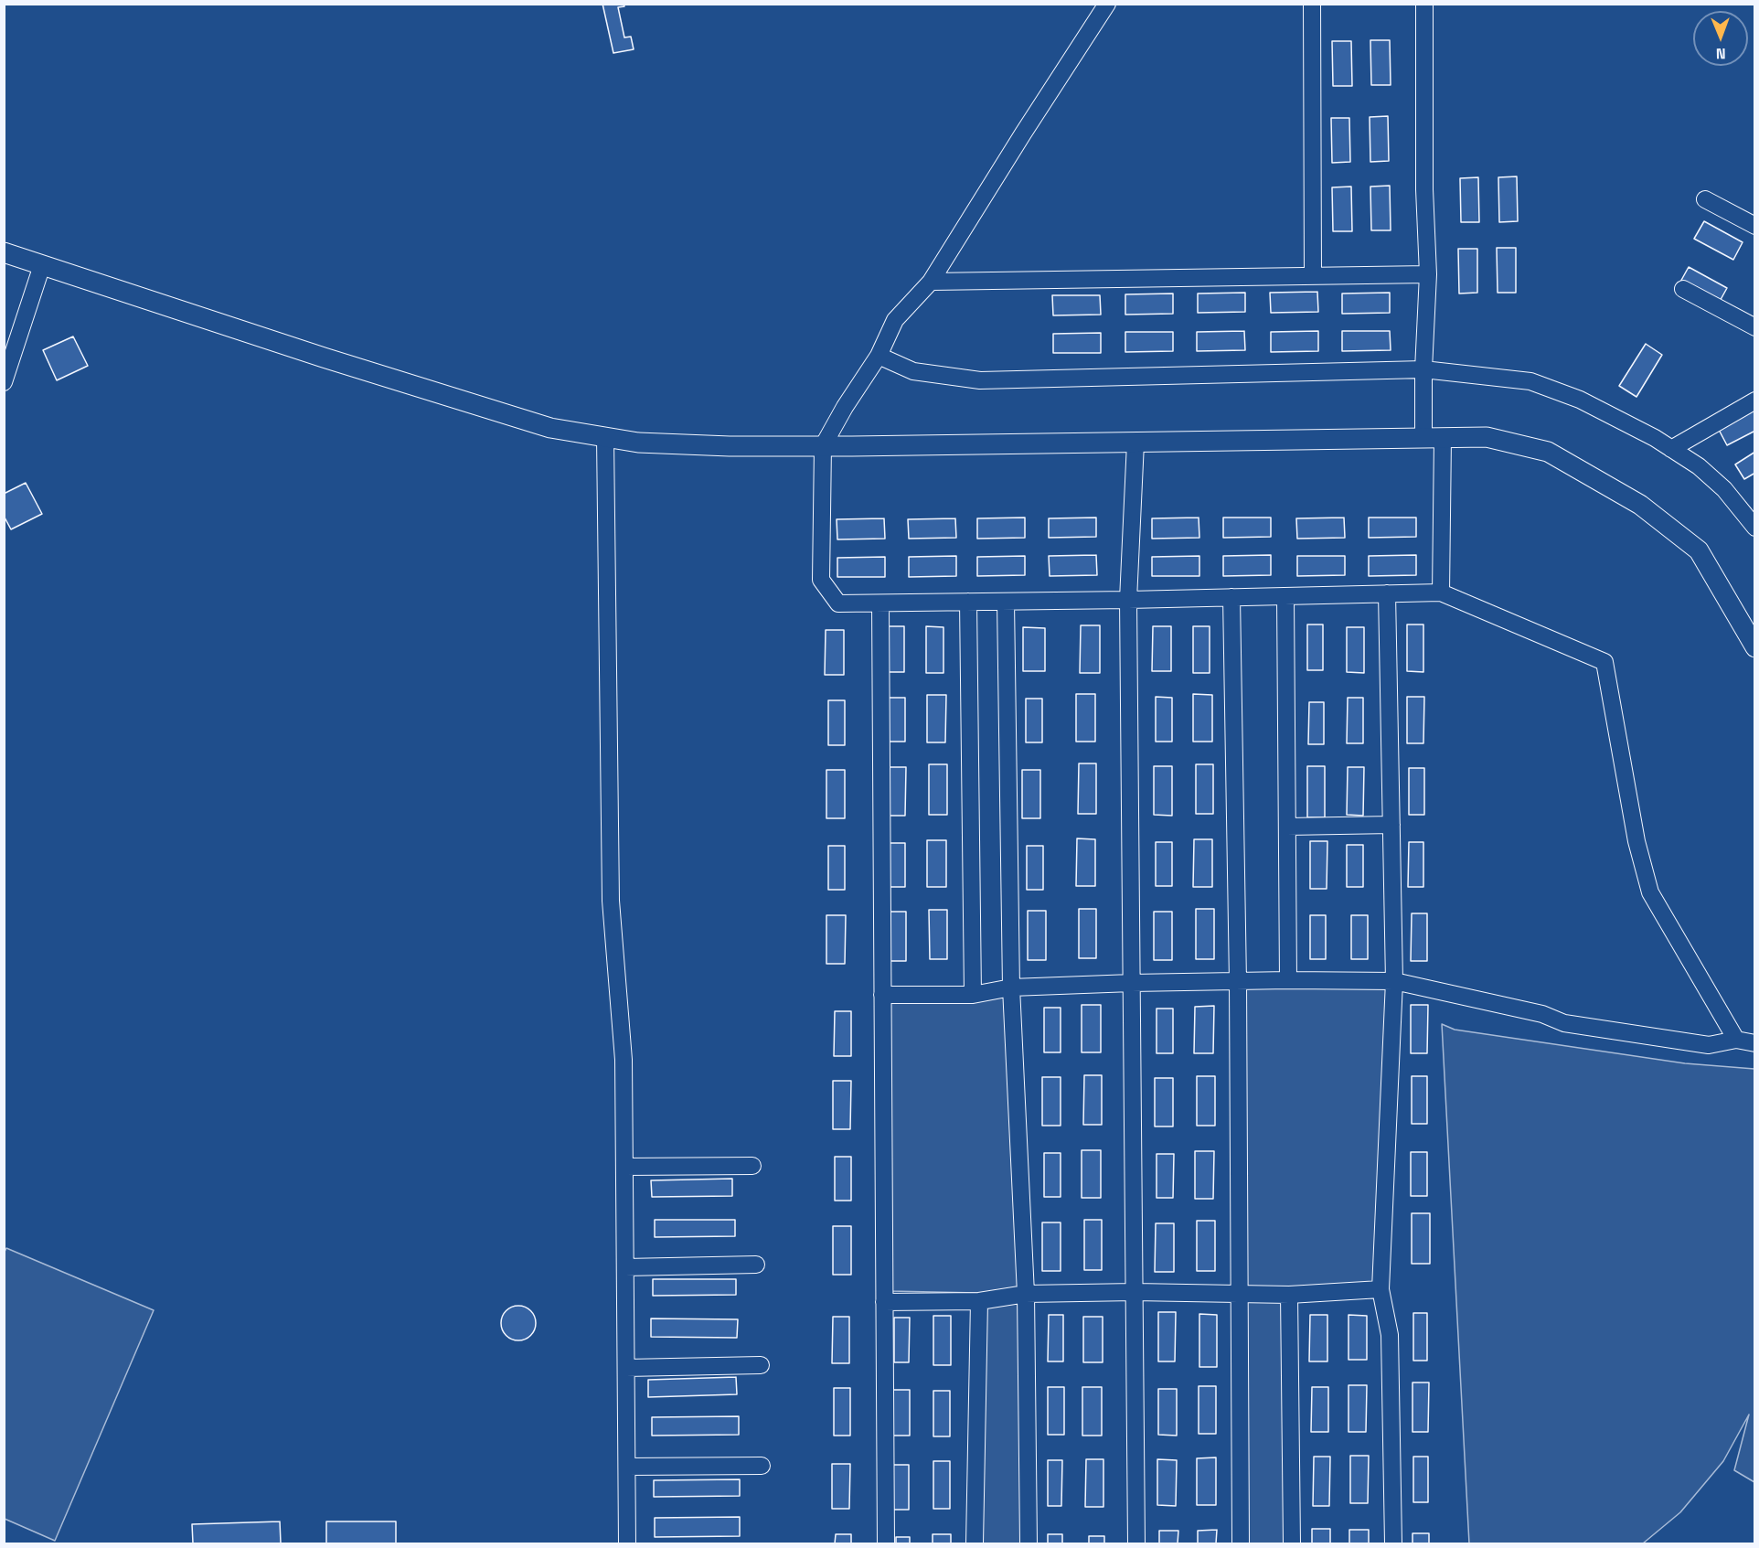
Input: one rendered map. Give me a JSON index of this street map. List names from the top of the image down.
{
  "north": "bottom"
}
